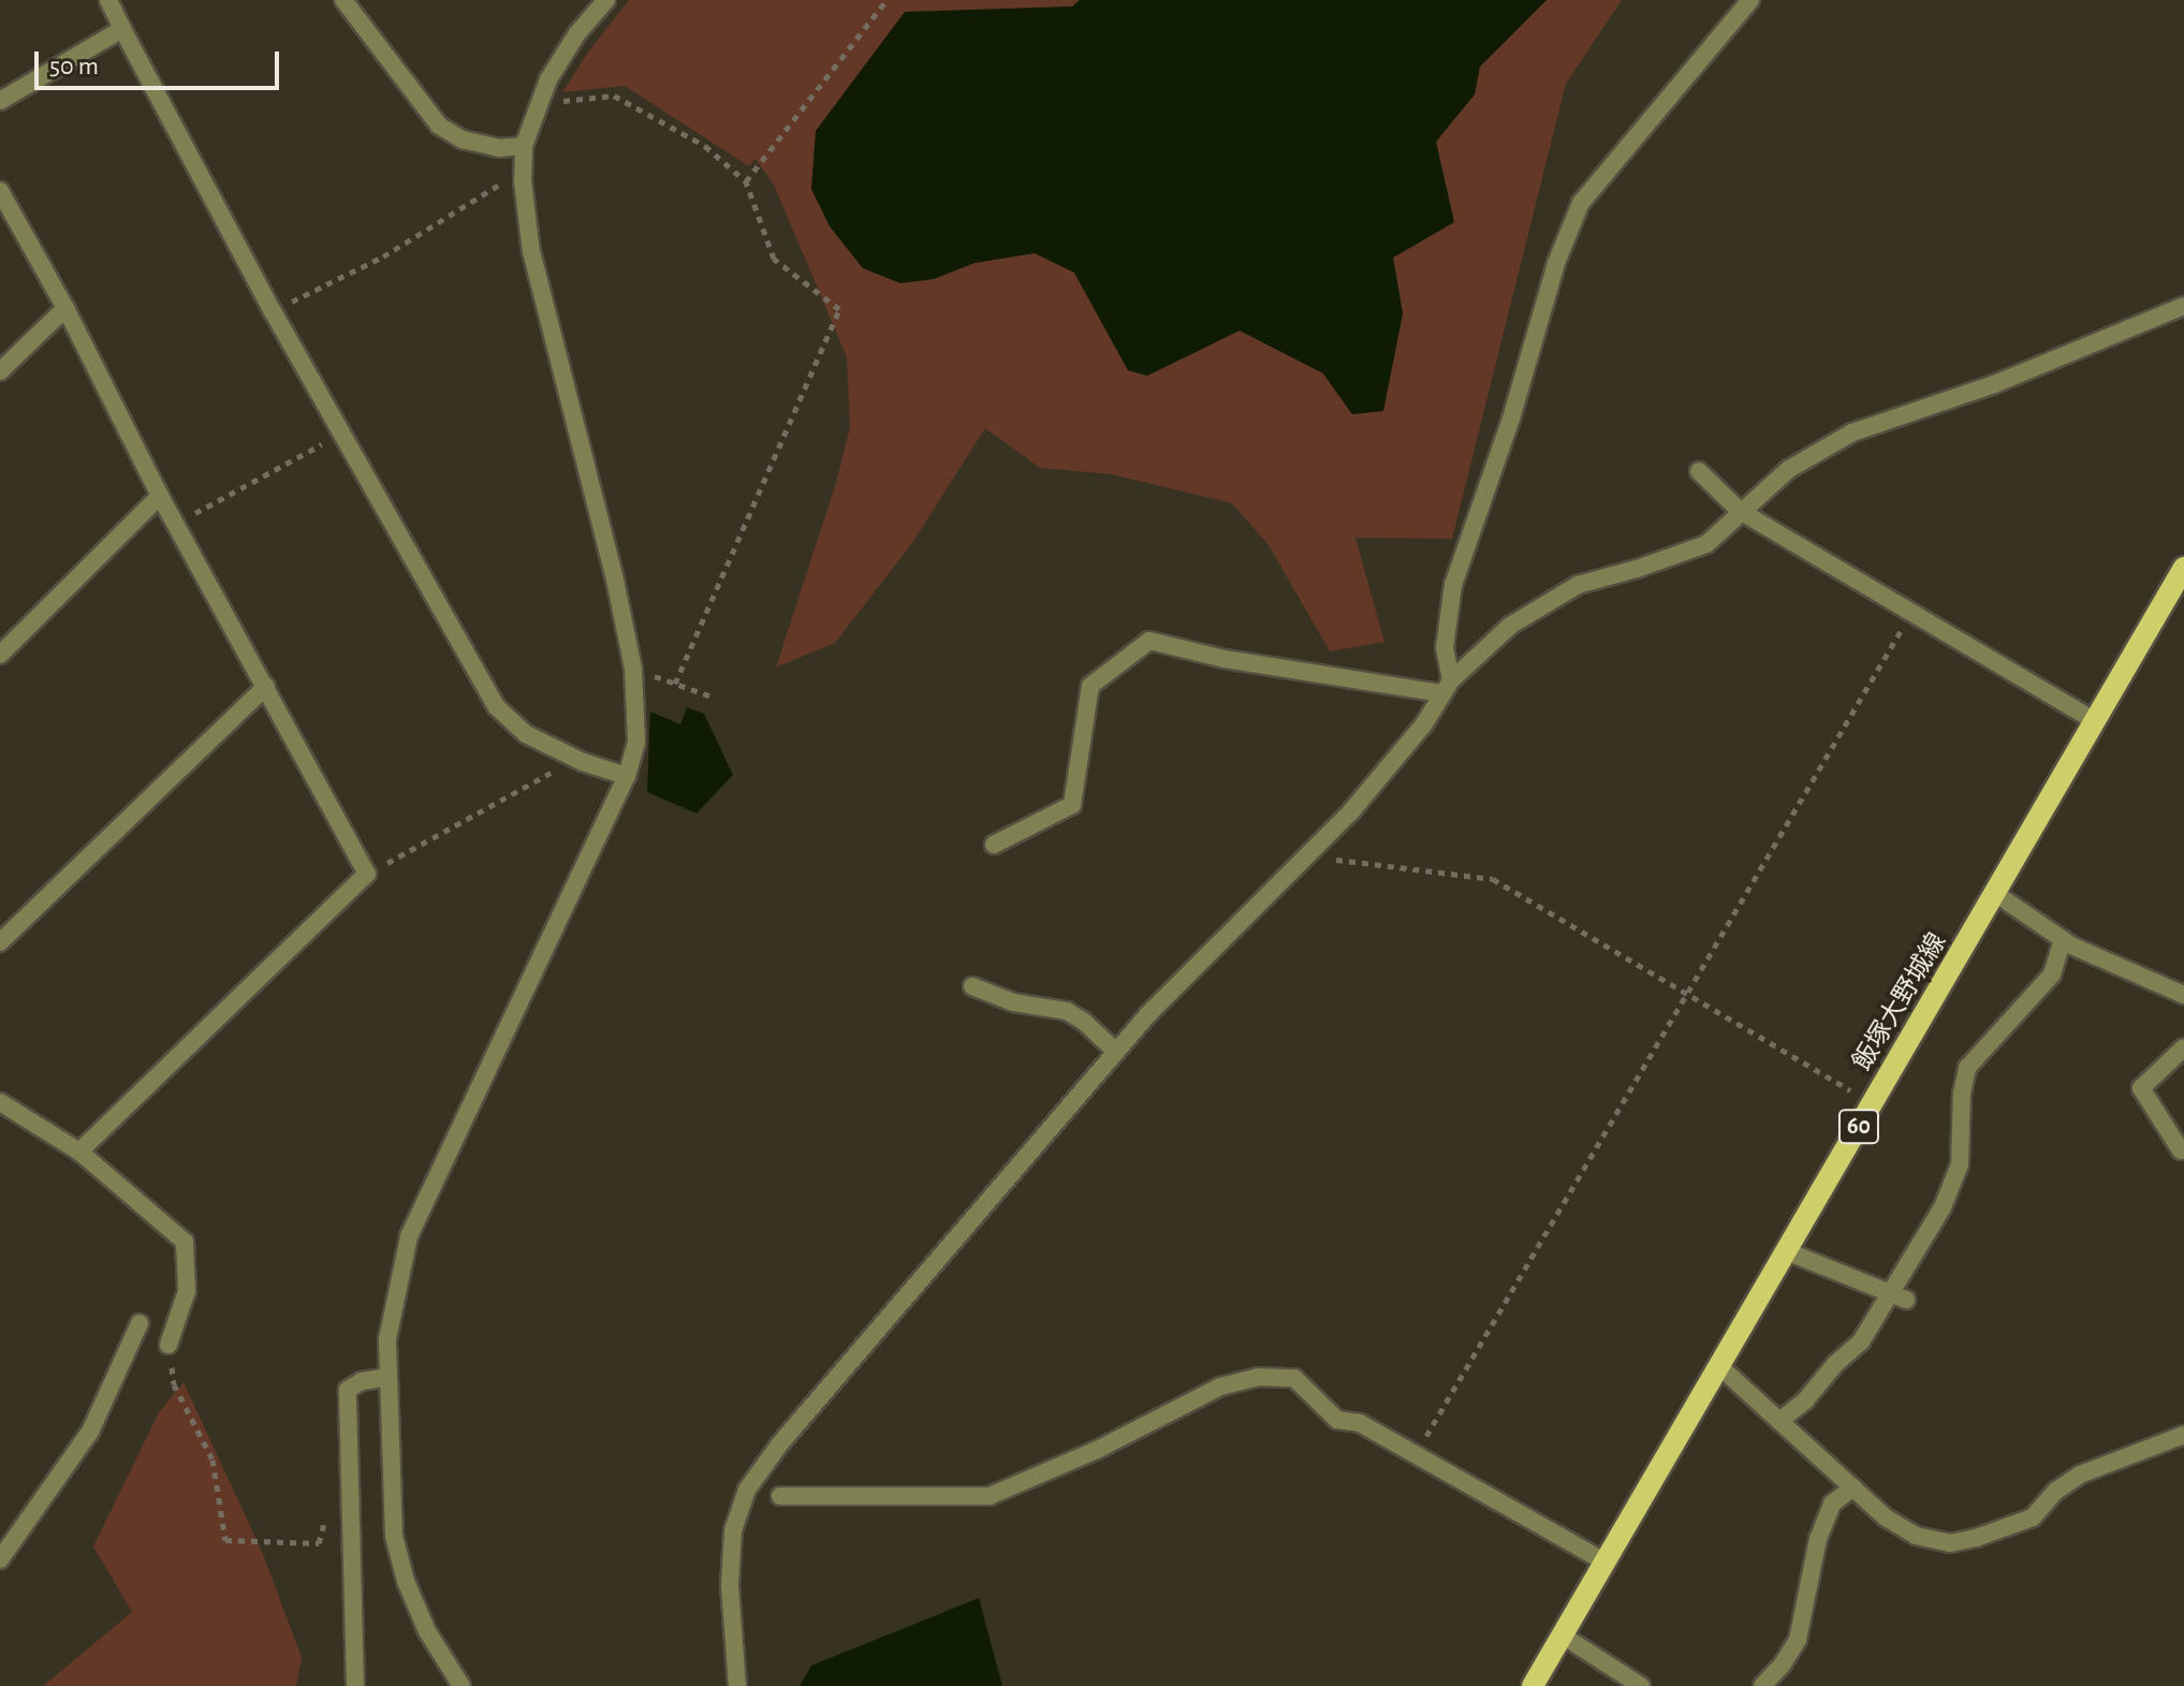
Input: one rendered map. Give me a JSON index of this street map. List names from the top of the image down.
{
  "streets": {
    "main road": ["飯塚大野城線", "60"]
  },
  "scale_bar": "50 m"
}
